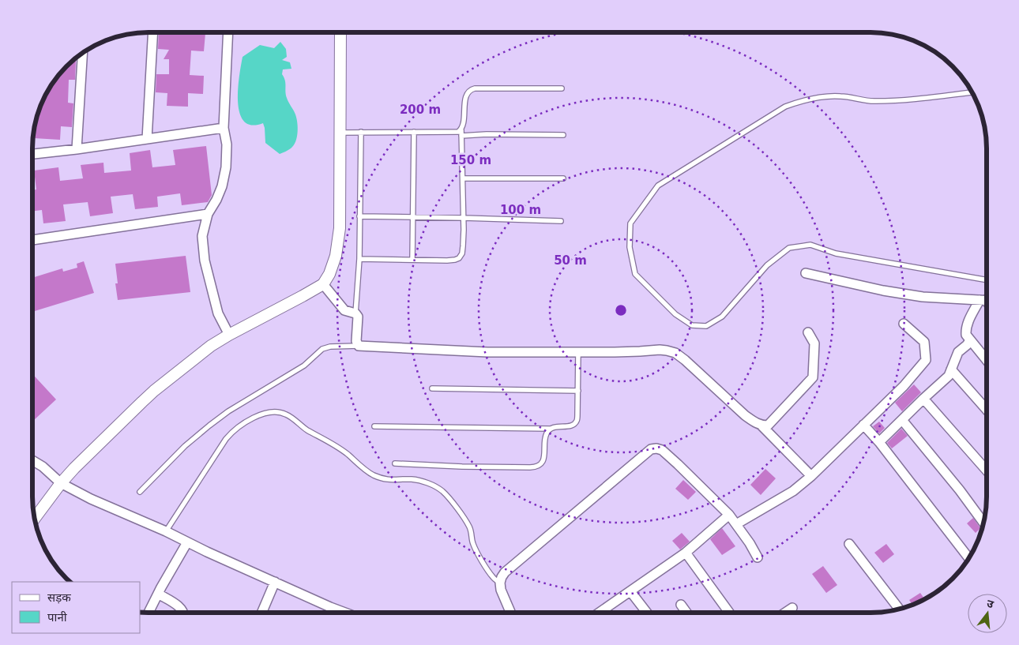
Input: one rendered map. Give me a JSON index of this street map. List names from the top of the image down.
{
  "legend": ["सड़क", "पानी"],
  "north": "top",
  "rings": [
    "200 m",
    "150 m",
    "100 m",
    "50 m"
  ]
}
